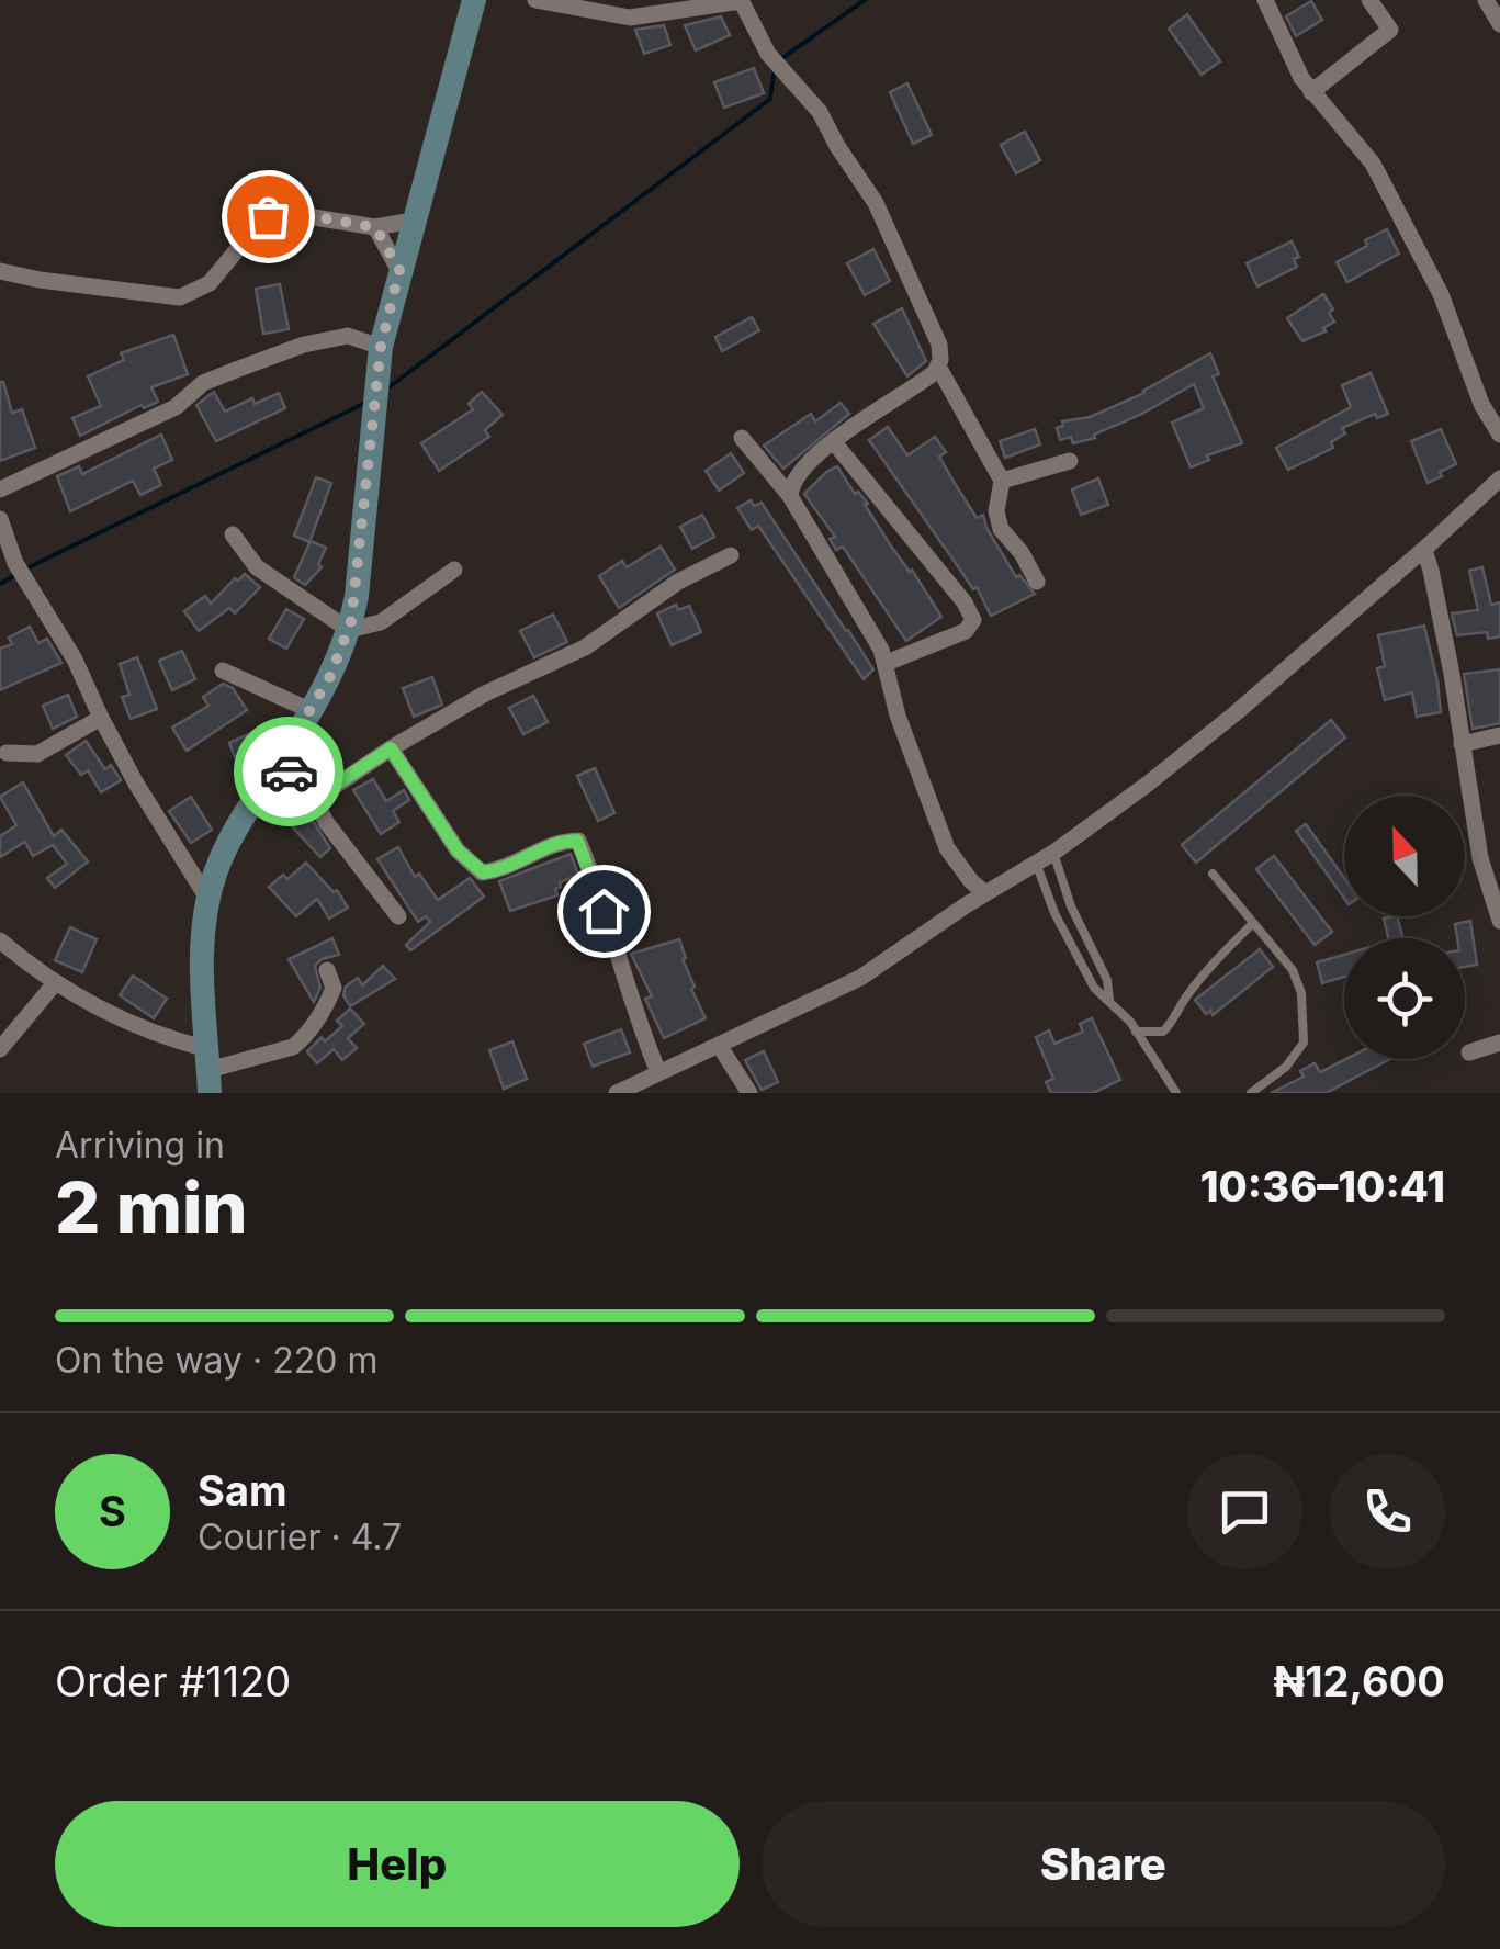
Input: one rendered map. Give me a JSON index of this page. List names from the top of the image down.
{
  "north": "top",
  "page": {
    "heading": ["2 min", "Arriving in", "10:36–10:41"],
    "panel": [
      "Sam",
      "Courier · 4.7",
      "Order #1120",
      "₦12,600"
    ],
    "bar": "On the way · 220 m",
    "round": "S",
    "buttons": ["Help", "Share"]
  }
}
